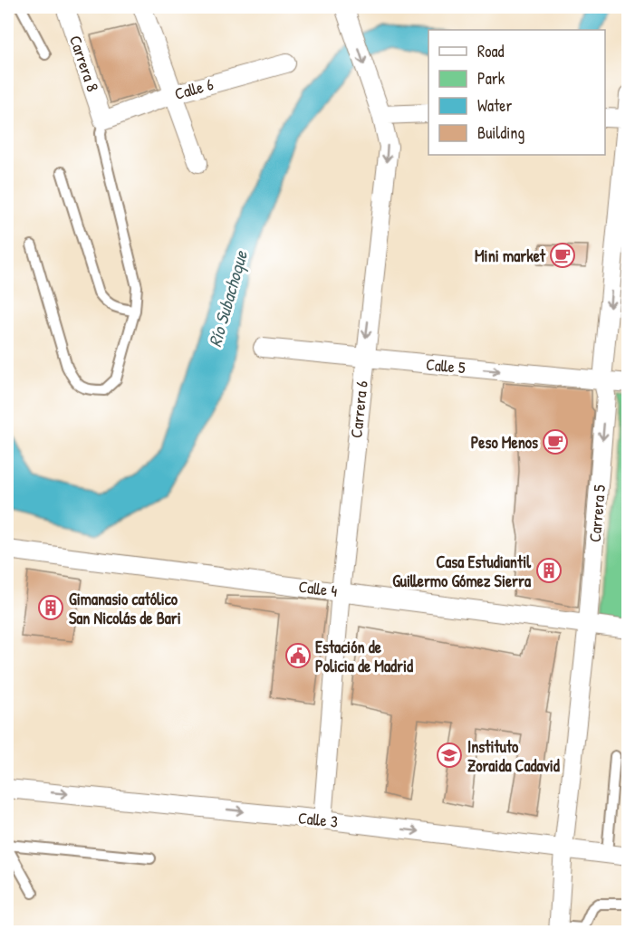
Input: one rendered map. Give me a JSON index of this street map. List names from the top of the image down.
{
  "streets": {
    "street": [
      "Carrera 8",
      "Calle 6",
      "Calle 5",
      "Carrera 6",
      "Carrera 5",
      "Calle 4",
      "Calle 3"
    ]
  },
  "crossings": [
    ["Carrera 8", "Calle 6"],
    ["Calle 5", "Carrera 6"],
    ["Calle 5", "Carrera 5"],
    ["Carrera 6", "Calle 4"],
    ["Carrera 6", "Calle 3"],
    ["Carrera 5", "Calle 4"],
    ["Carrera 5", "Calle 3"]
  ],
  "one_way": [
    "Calle 5",
    "Carrera 6",
    "Carrera 5",
    "Calle 3"
  ],
  "water": ["Río Subachoque"],
  "places": {
    "cafe": ["Mini market", "Peso Menos"],
    "building": ["Casa Estudiantil Guillermo Gómez Sierra", "Gimanasio católico San Nicolás de Bari"],
    "public building": ["Estación de Policia de Madrid"],
    "school or university": ["Instituto Zoraida Cadavid"]
  },
  "legend": [
    "Road",
    "Park",
    "Water",
    "Building"
  ]
}
